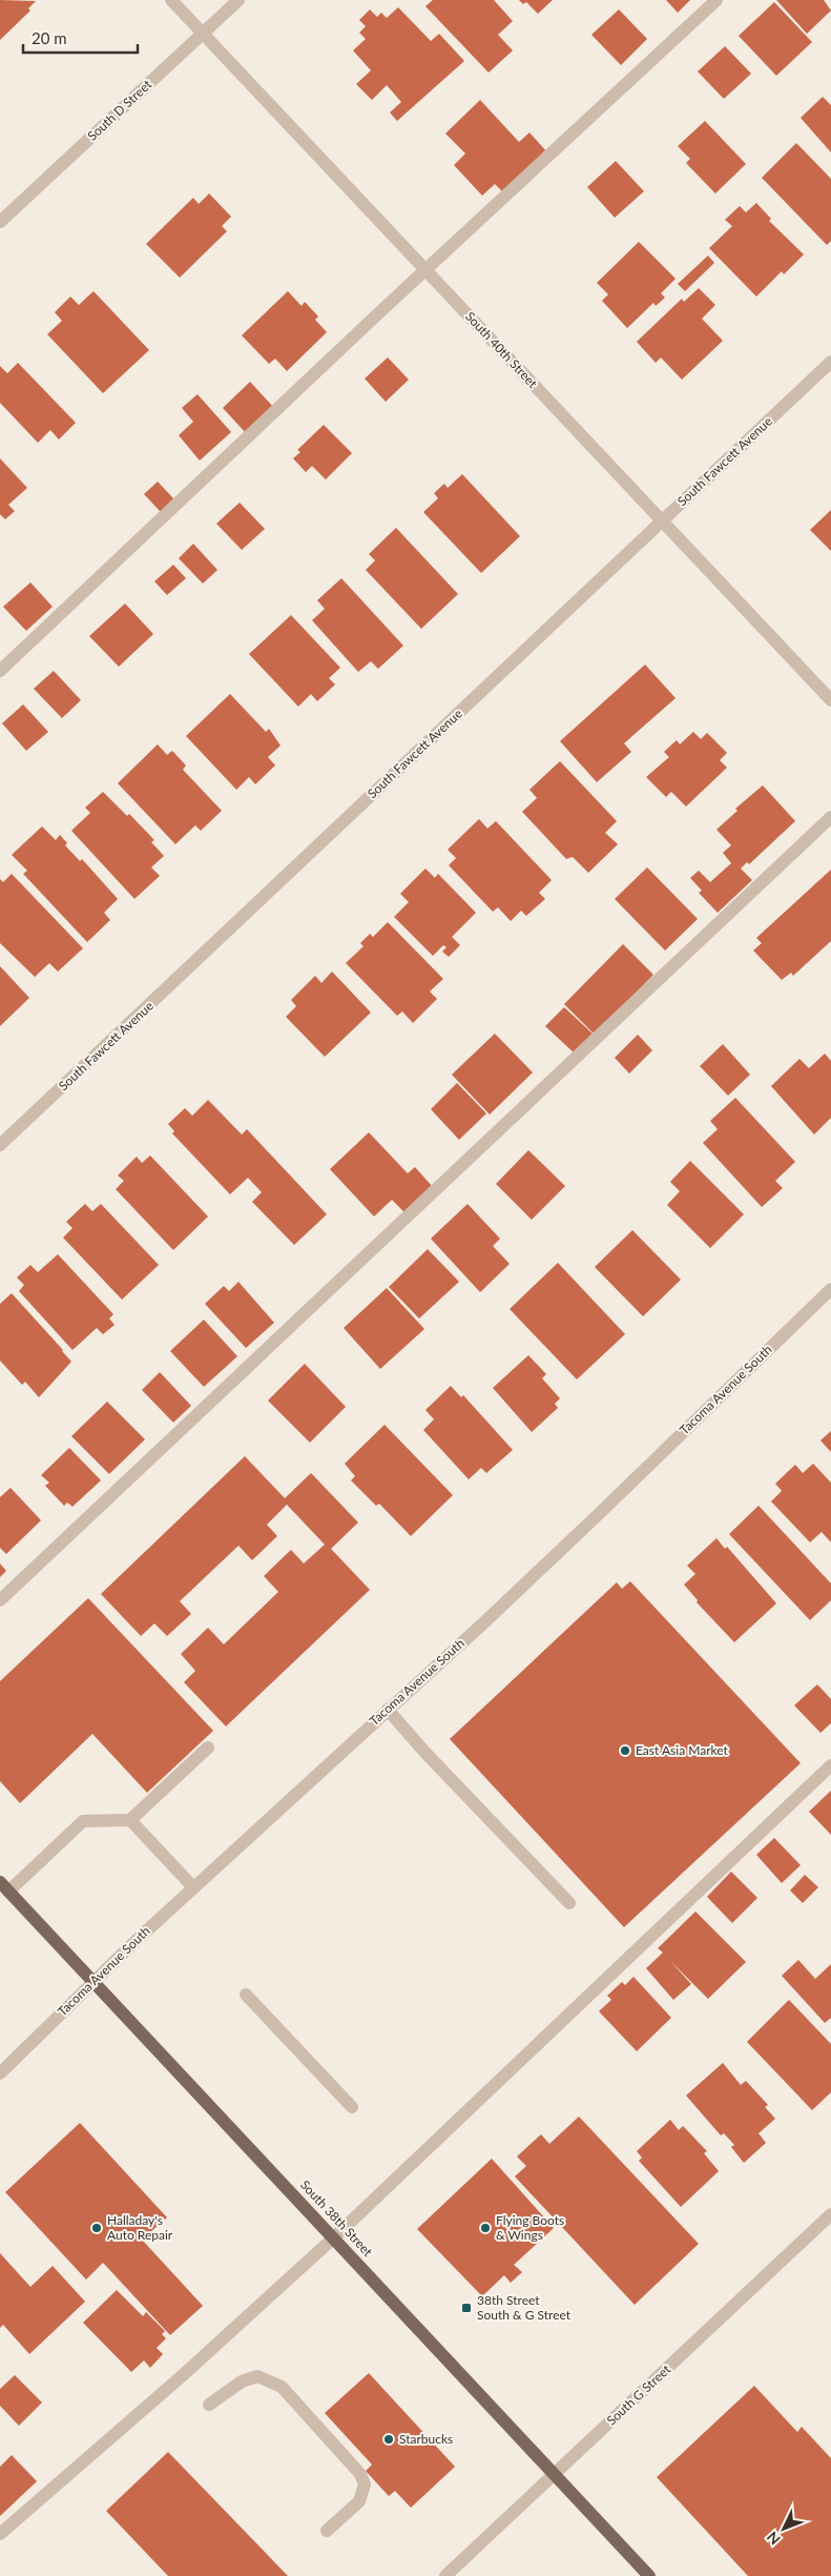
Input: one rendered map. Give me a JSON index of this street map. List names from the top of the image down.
{
  "streets": {
    "main road": ["South 38th Street"],
    "street": [
      "South D Street",
      "South 40th Street",
      "South Fawcett Avenue",
      "Tacoma Avenue South",
      "South G Street"
    ]
  },
  "crossings": [
    ["South D Street", "South 40th Street"],
    ["South 40th Street", "South Fawcett Avenue"],
    ["Tacoma Avenue South", "South 38th Street"],
    ["South 38th Street", "South G Street"]
  ],
  "places": {
    "other": [
      "East Asia Market",
      "Halladay's Auto Repair",
      "Flying Boots & Wings",
      "Starbucks"
    ],
    "transit": ["38th Street South & G Street"]
  },
  "scale_bar": "20 m",
  "north": "bottom left"
}
